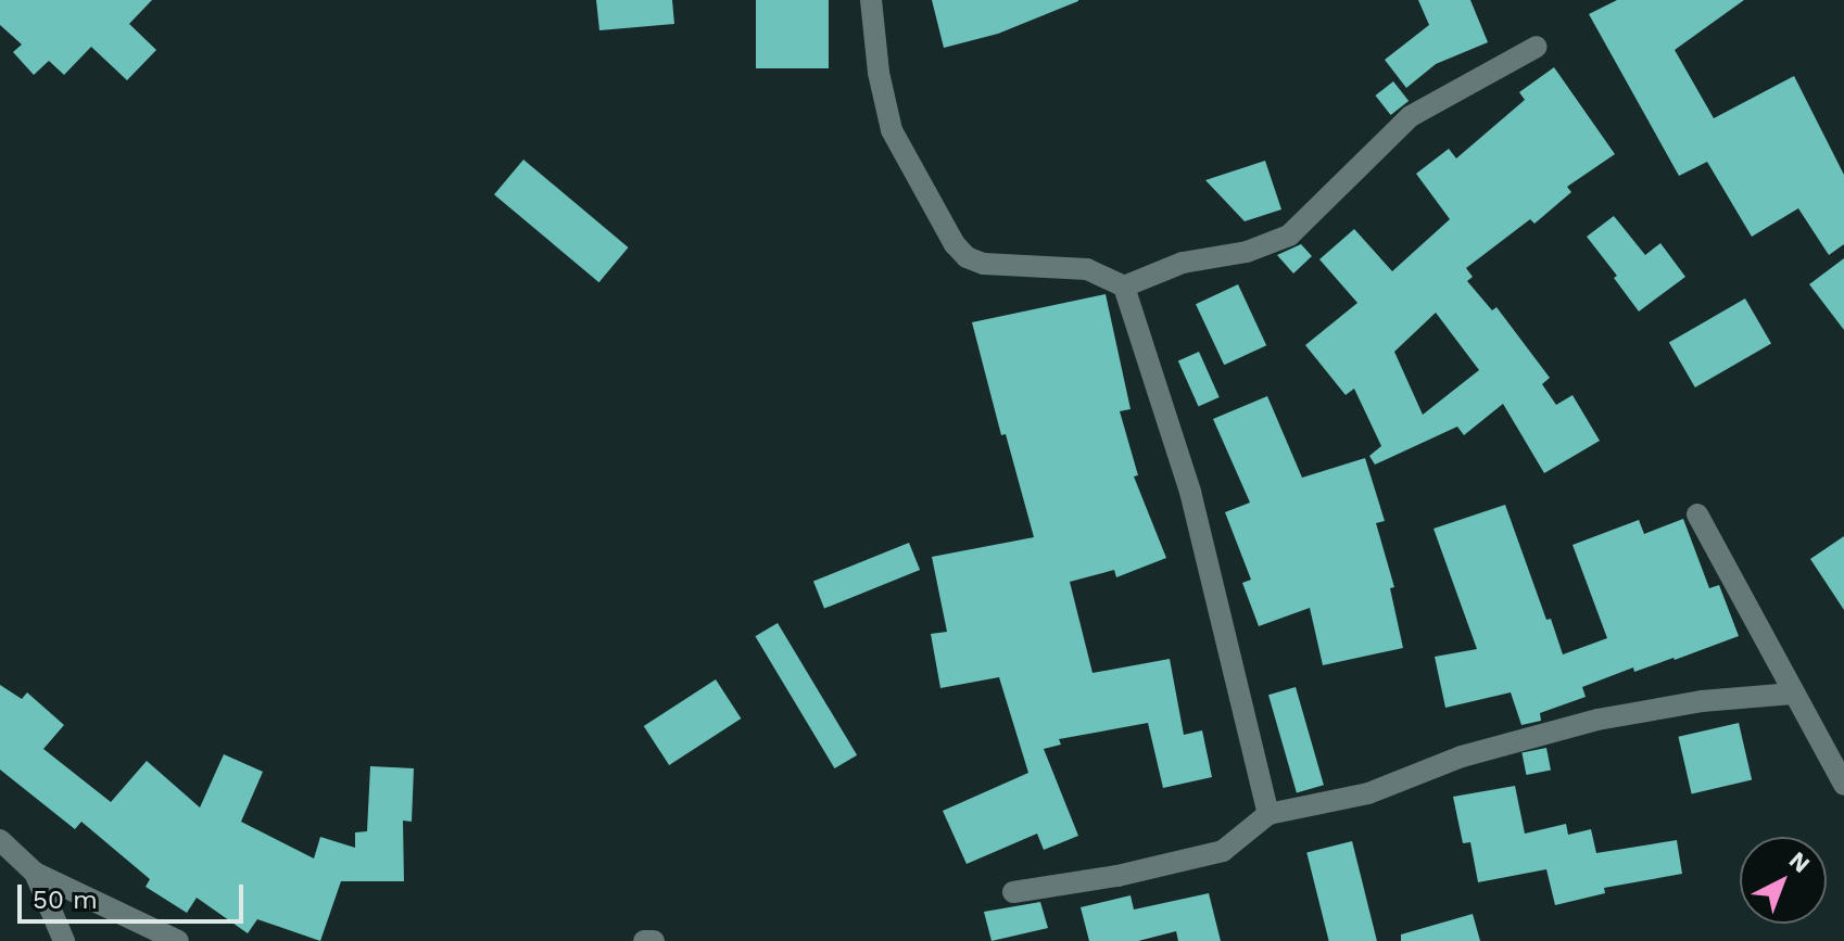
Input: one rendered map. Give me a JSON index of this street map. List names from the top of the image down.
{
  "scale_bar": "50 m",
  "north": "top right"
}
